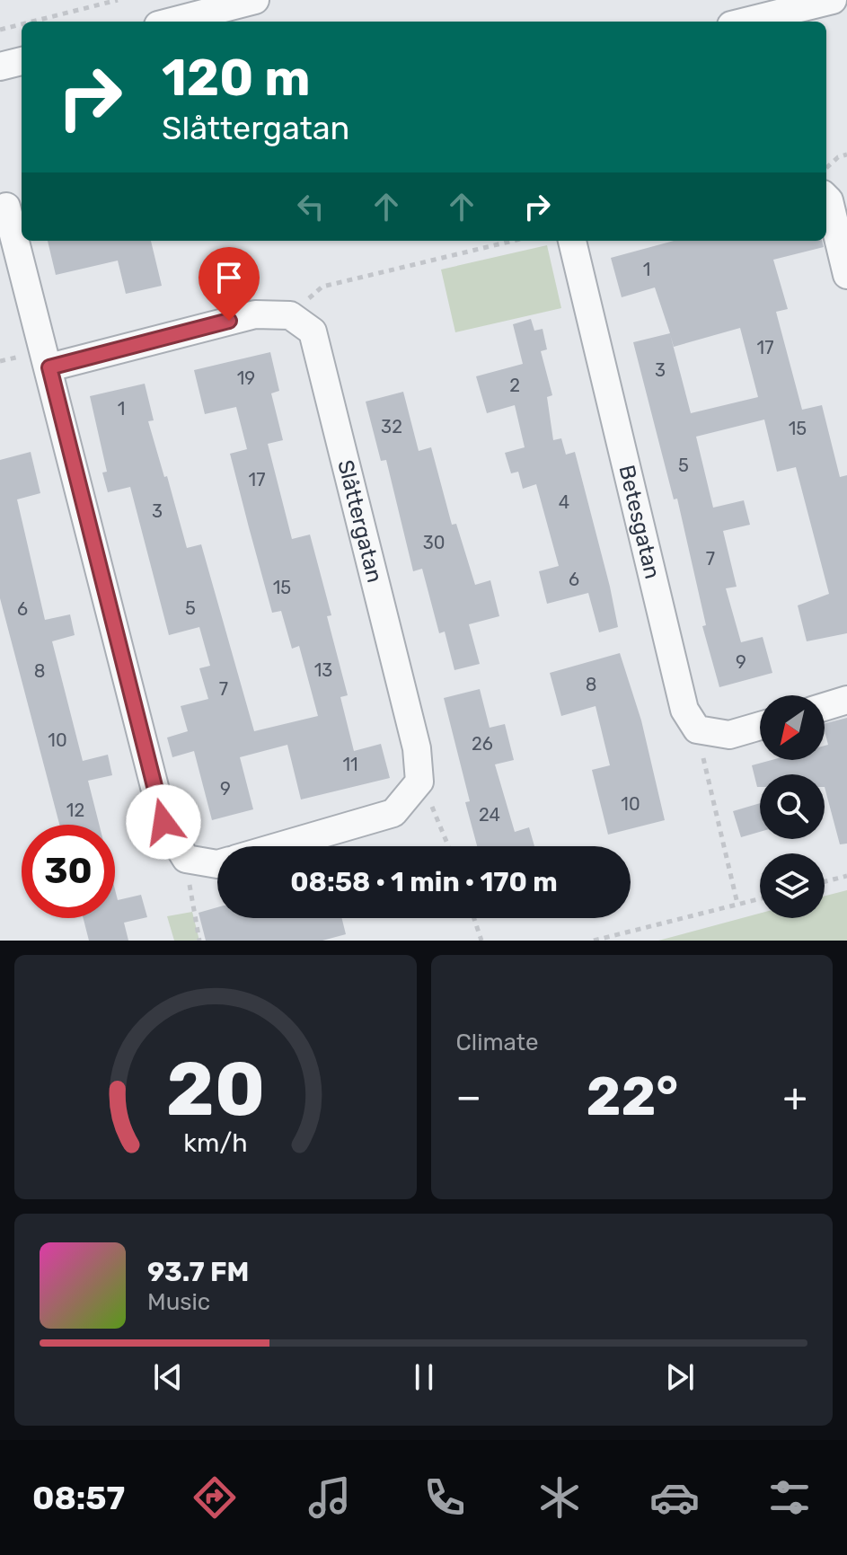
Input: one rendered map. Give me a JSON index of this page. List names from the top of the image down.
{
  "streets": {
    "street": ["Slåttergatan", "Betesgatan"]
  },
  "house_numbers": [
    "1",
    "17",
    "3",
    "19",
    "2",
    "1",
    "32",
    "15",
    "5",
    "17",
    "4",
    "3",
    "30",
    "7",
    "6",
    "15",
    "5",
    "6",
    "9",
    "13",
    "8",
    "8",
    "7",
    "10",
    "26",
    "11",
    "9",
    "10",
    "12",
    "24"
  ],
  "north": "bottom left",
  "page": {
    "turn": ["120 m", "Slåttergatan"],
    "limit": "30",
    "trip": "08:58 · 1 min · 170 m",
    "tile": "Climate",
    "heat": ["−", "22°", "+"],
    "song": ["93.7 FM", "Music"],
    "tabs": "08:57",
    "gauge": ["20", "km/h"]
  }
}
